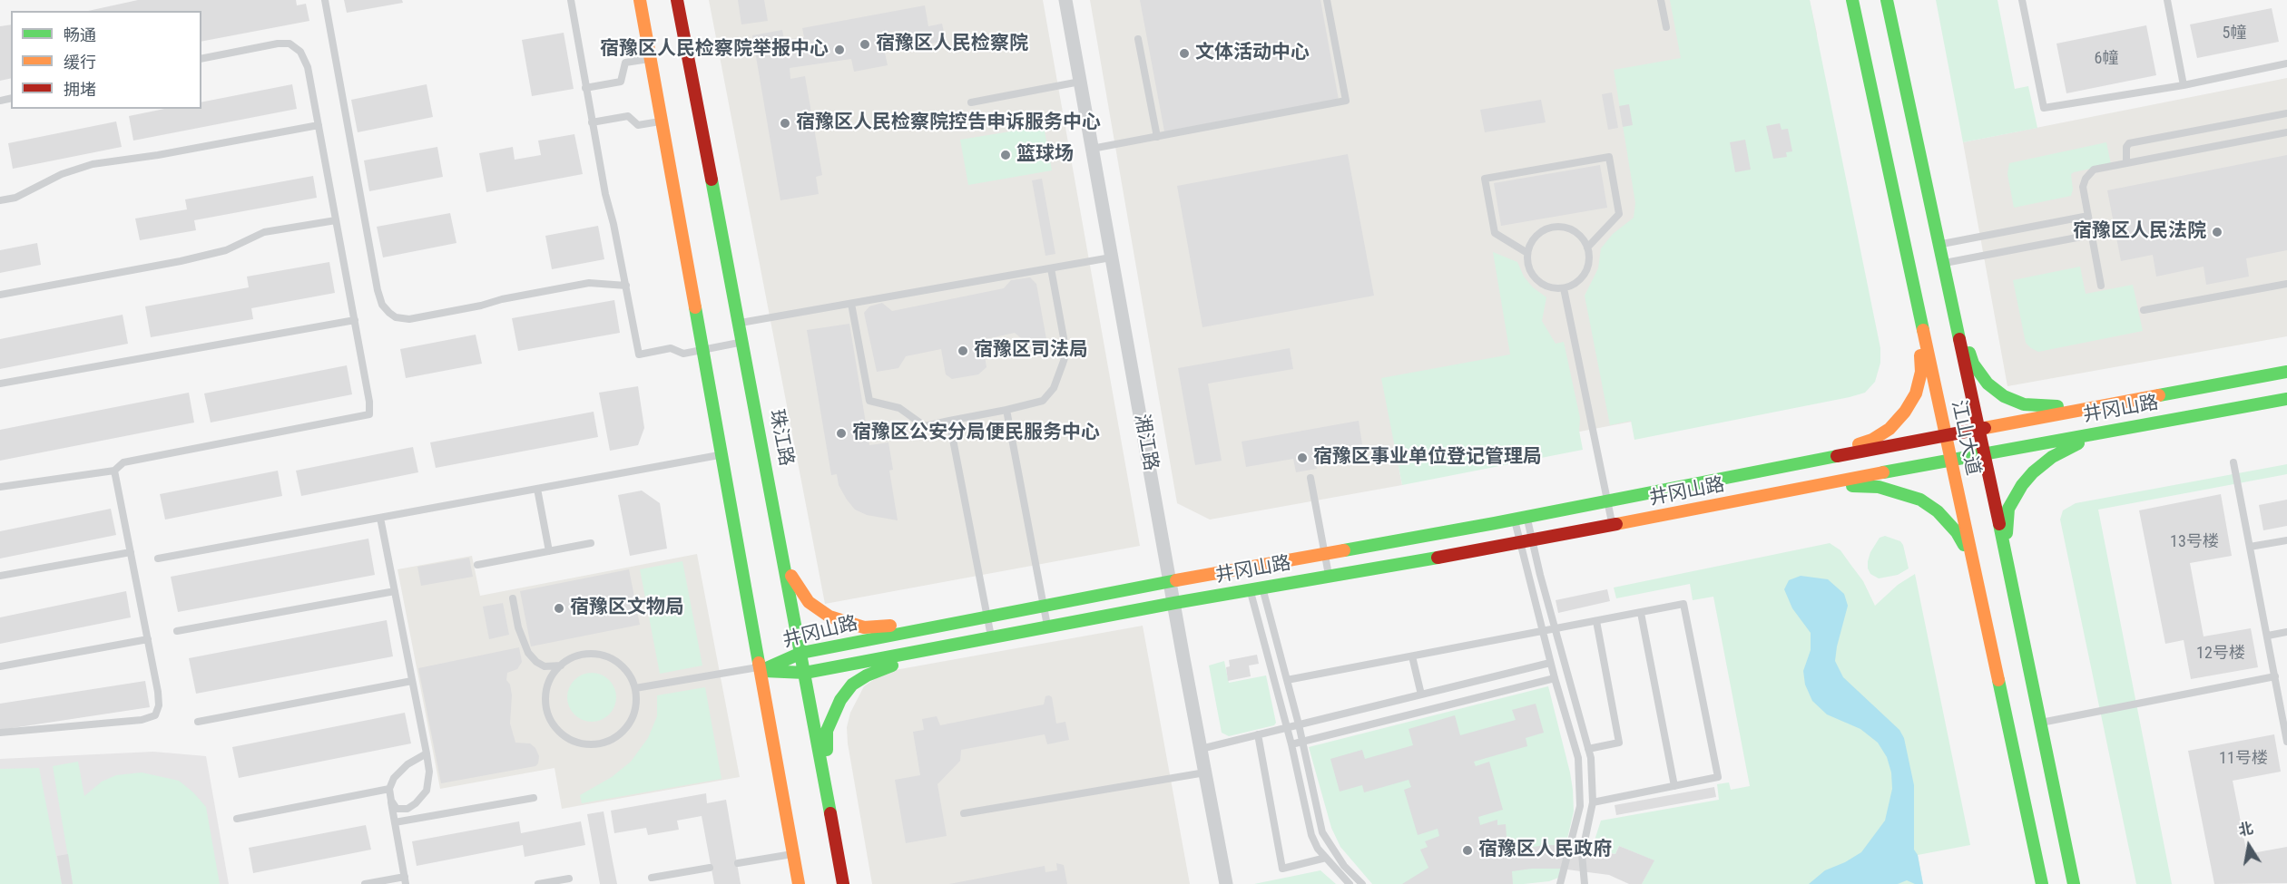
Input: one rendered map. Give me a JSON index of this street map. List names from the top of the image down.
{
  "streets": {
    "street": [
      "井冈山路",
      "珠江路",
      "江山大道",
      "湘江路"
    ]
  },
  "crossings": [
    ["井冈山路", "珠江路"],
    ["井冈山路", "江山大道"],
    ["井冈山路", "湘江路"]
  ],
  "places": [
    "宿豫区人民检察院",
    "宿豫区人民检察院举报中心",
    "文体活动中心",
    "宿豫区人民检察院控告申诉服务中心",
    "篮球场",
    "宿豫区人民法院",
    "宿豫区司法局",
    "宿豫区公安分局便民服务中心",
    "宿豫区事业单位登记管理局",
    "宿豫区文物局",
    "宿豫区人民政府"
  ],
  "house_numbers": [
    "5幢",
    "6幢",
    "13号楼",
    "12号楼",
    "11号楼"
  ],
  "legend": ["畅通", "缓行", "拥堵"],
  "north": "top"
}
